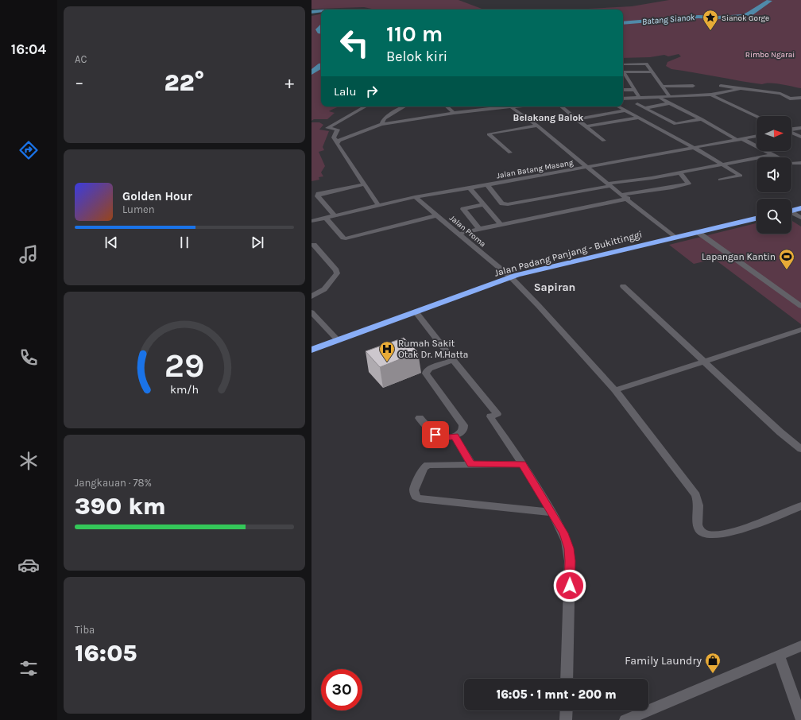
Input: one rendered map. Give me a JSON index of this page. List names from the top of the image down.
{
  "streets": {
    "highway": ["Jalan Padang Panjang - Bukittinggi"],
    "street": ["Jalan Batang Masang", "Jalan Proma"]
  },
  "crossings": [
    ["Jalan Batang Masang", "Jalan Proma"],
    ["Jalan Proma", "Jalan Padang Panjang - Bukittinggi"]
  ],
  "districts": ["Belakang Balok", "Sapiran"],
  "water": ["Batang Sianok"],
  "parks": ["Rimbo Ngarai"],
  "places": {
    "place": ["Sianok Gorge"],
    "sports": ["Lapangan Kantin"],
    "hospital": ["Rumah Sakit Otak Dr. M.Hatta"],
    "shop": ["Family Laundry"]
  },
  "north": "right",
  "page": {
    "tabs": "16:04",
    "tile": [
      "AC",
      ["Jangkauan · 78%", "390 km"],
      ["Tiba", "16:05"]
    ],
    "turn": ["110 m", "Belok kiri"],
    "heat": ["−", "22°", "+"],
    "then": "Lalu",
    "song": ["Golden Hour", "Lumen"],
    "limit": "30",
    "trip": "16:05 · 1 mnt · 200 m",
    "gauge": ["29", "km/h"]
  }
}
